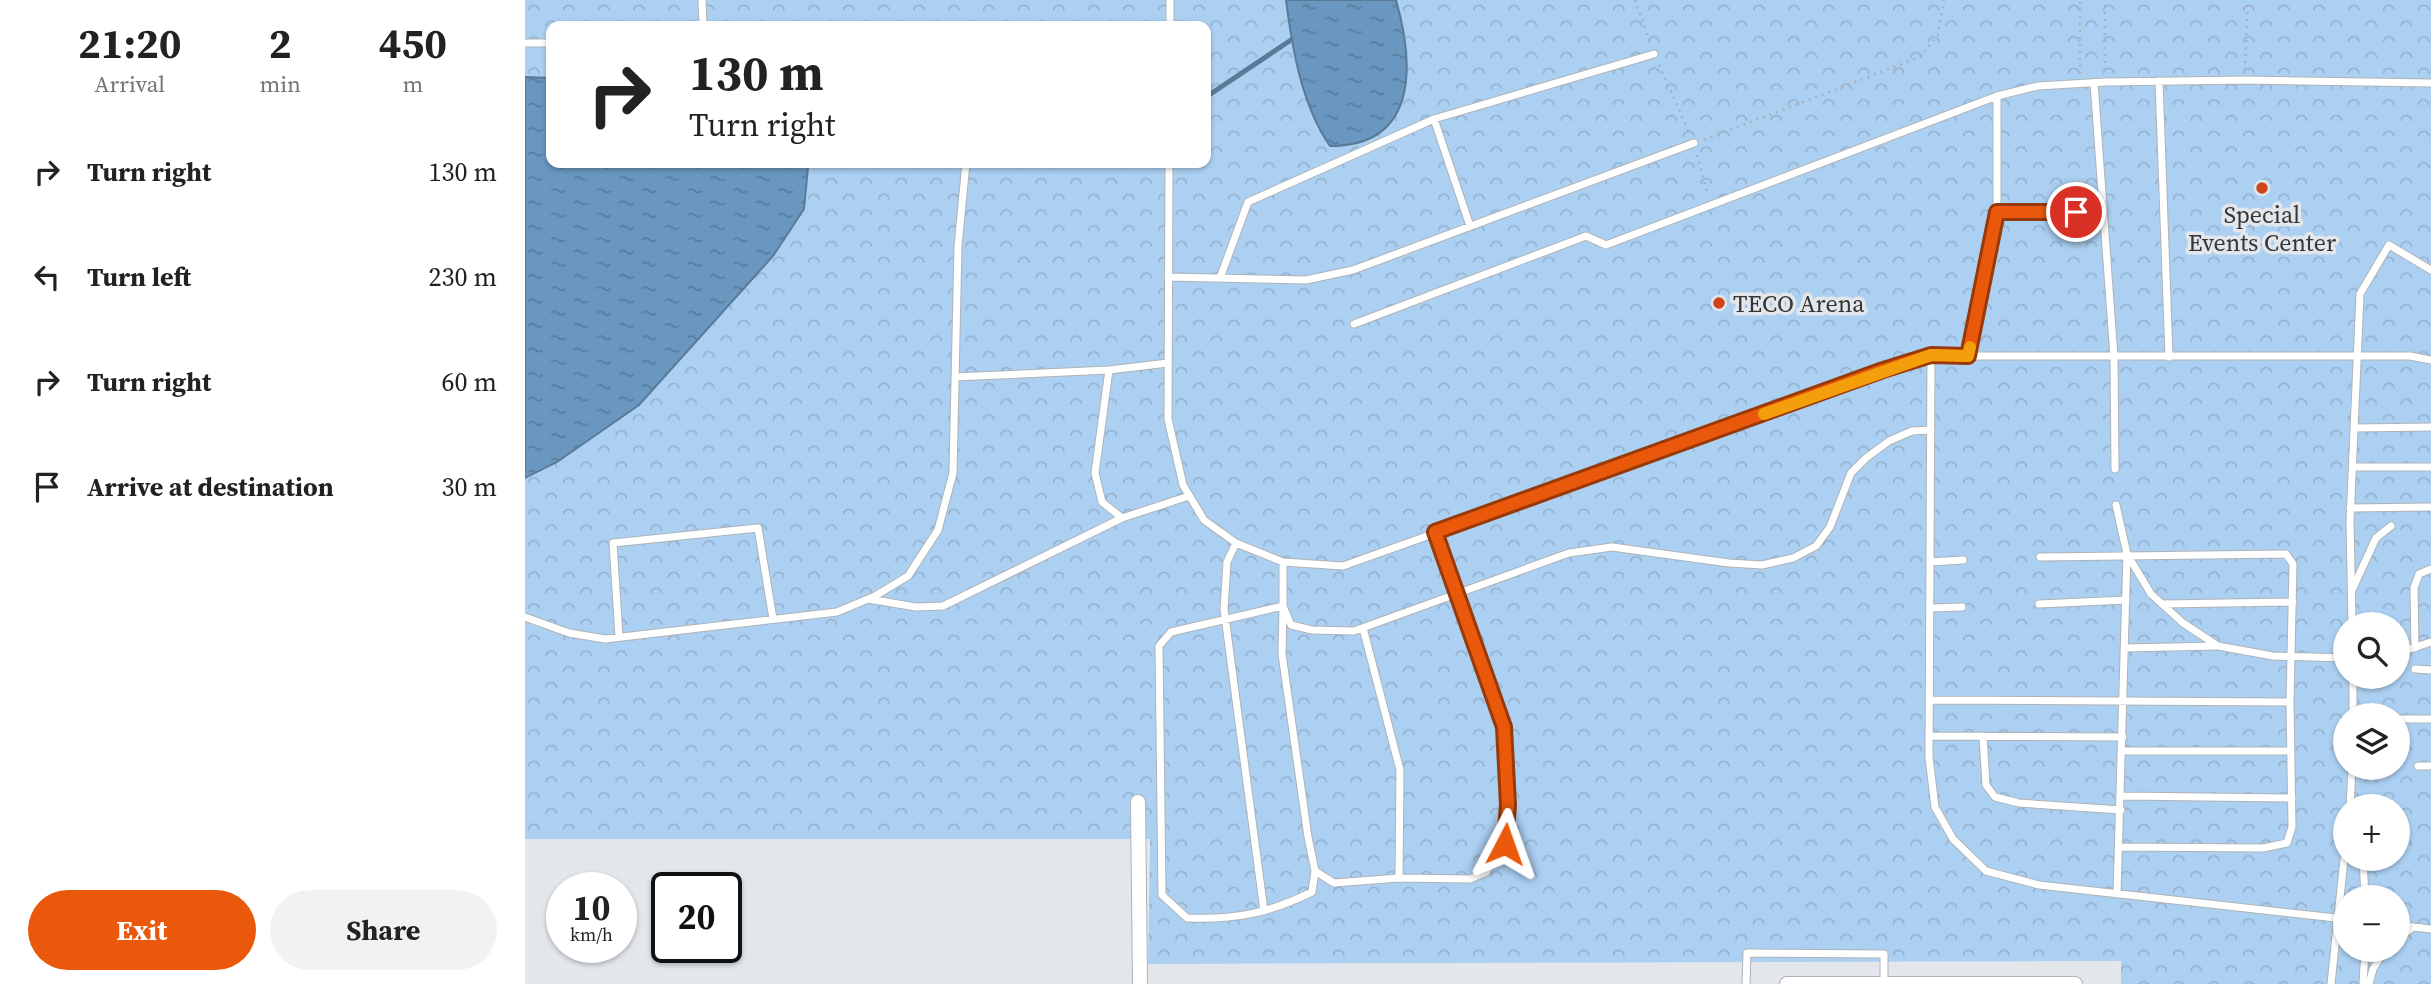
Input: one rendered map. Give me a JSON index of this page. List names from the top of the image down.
{
  "places": ["Special Events Center", "TECO Arena"],
  "page": {
    "eta": [
      "21:20",
      "Arrival",
      "2",
      "min",
      "450",
      "m"
    ],
    "turn": ["130 m", "Turn right"],
    "list": [
      {
        "name": "Turn right",
        "value": "130 m"
      },
      {
        "name": "Turn left",
        "value": "230 m"
      },
      {
        "name": "Turn right",
        "value": "60 m"
      },
      {
        "name": "Arrive at destination",
        "value": "30 m"
      }
    ],
    "map_buttons": ["+", "−"],
    "speed": "10 km/h",
    "limit": "20",
    "buttons": ["Exit", "Share"]
  }
}
